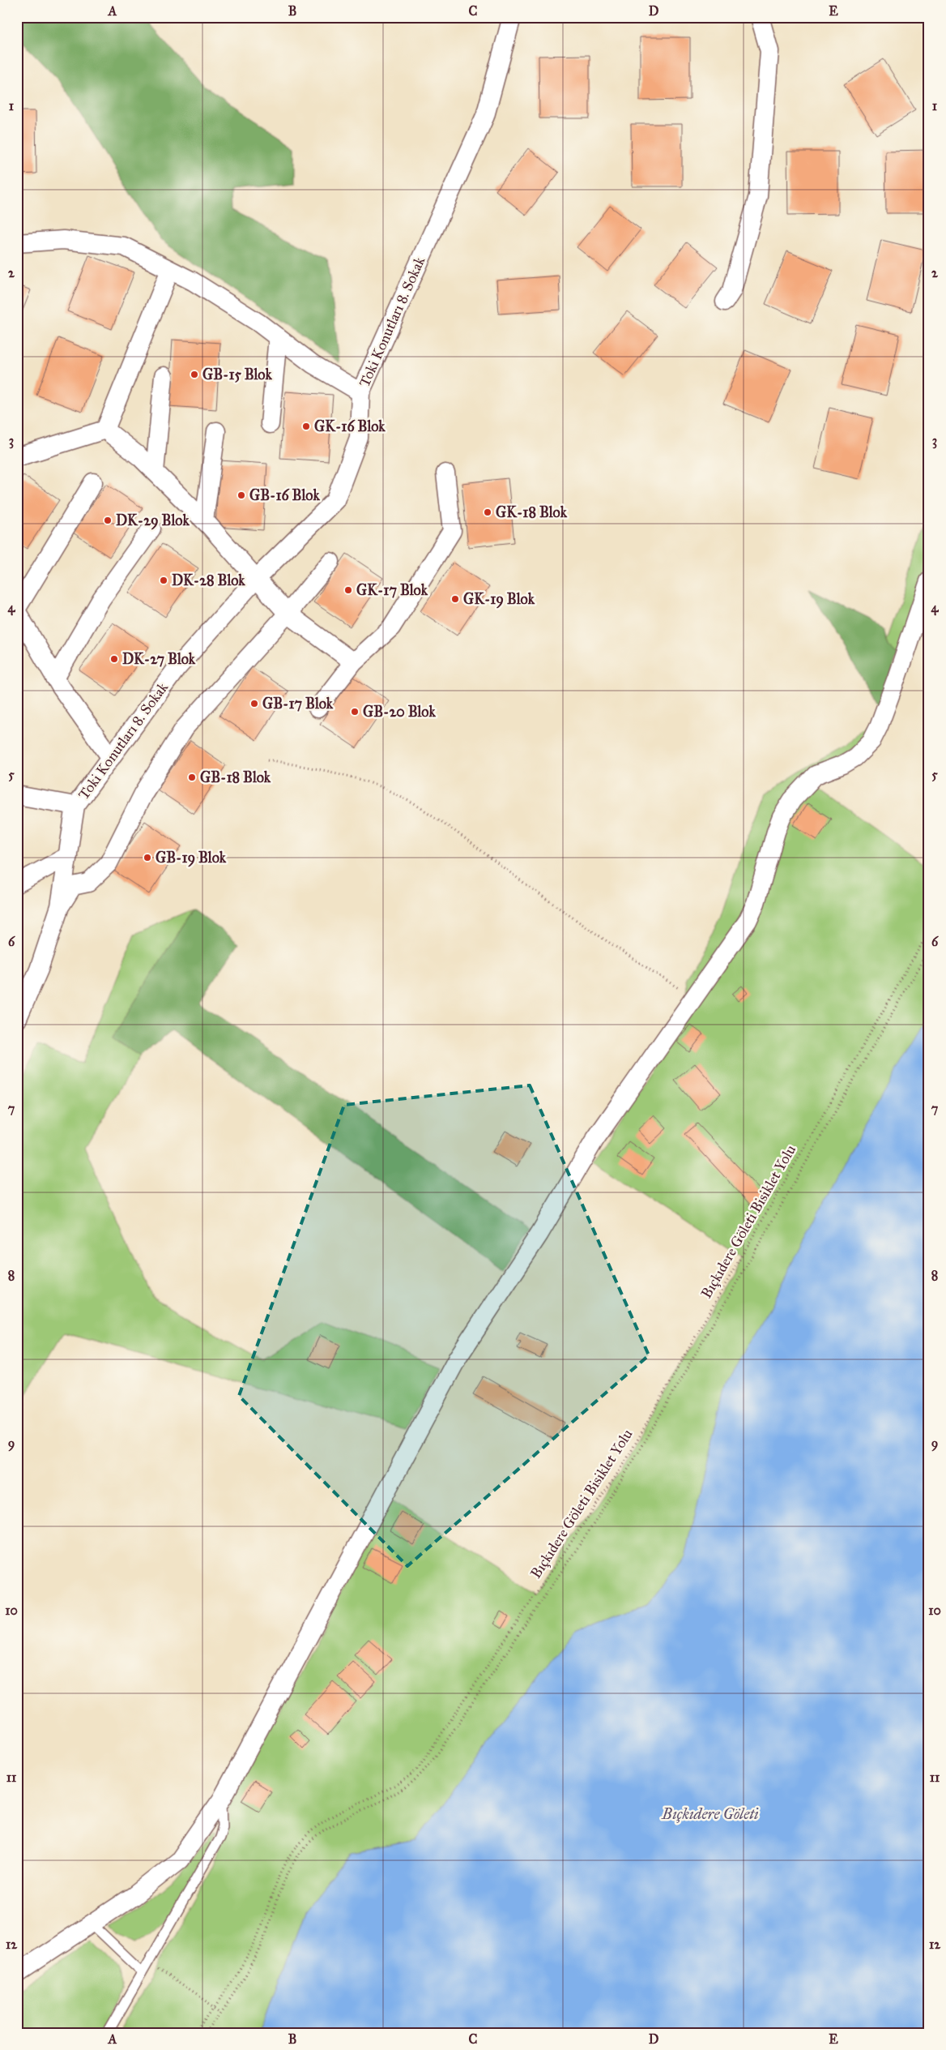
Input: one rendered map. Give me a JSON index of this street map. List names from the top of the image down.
{
  "streets": {
    "street": ["Toki Konutları 8. Sokak"],
    "path": ["Bıçkıdere Göleti Bisiklet Yolu"]
  },
  "water": ["Bıçkıdere Göleti"],
  "places": [
    "GB-15 Blok",
    "GK-16 Blok",
    "GB-16 Blok",
    "GK-18 Blok",
    "DK-29 Blok",
    "DK-28 Blok",
    "GK-17 Blok",
    "GK-19 Blok",
    "DK-27 Blok",
    "GB-17 Blok",
    "GB-20 Blok",
    "GB-18 Blok",
    "GB-19 Blok"
  ],
  "grid": {
    "columns": [
      "A",
      "B",
      "C",
      "D",
      "E"
    ],
    "rows": [
      "1",
      "2",
      "3",
      "4",
      "5",
      "6",
      "7",
      "8",
      "9",
      "10",
      "11",
      "12"
    ]
  }
}
